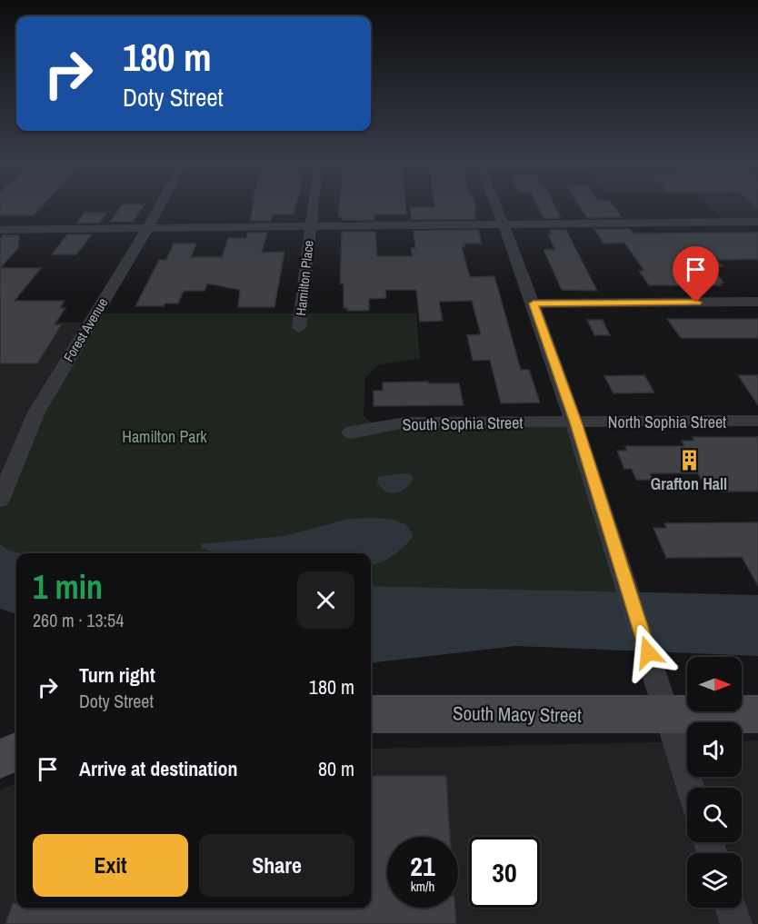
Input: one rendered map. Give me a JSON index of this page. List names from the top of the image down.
{
  "streets": {
    "main road": ["South Macy Street"],
    "street": [
      "Hamilton Place",
      "Forest Avenue",
      "North Sophia Street",
      "South Sophia Street"
    ]
  },
  "crossings": [
    ["North Sophia Street", "South Sophia Street"]
  ],
  "parks": ["Hamilton Park"],
  "places": {
    "building": ["Grafton Hall"]
  },
  "north": "right",
  "page": {
    "turn": ["180 m", "Doty Street"],
    "heading": ["1 min", "260 m · 13:54"],
    "list": [
      {
        "name": "Turn right",
        "note": "Doty Street",
        "value": "180 m"
      },
      {
        "name": "Arrive at destination",
        "value": "80 m"
      }
    ],
    "buttons": ["Exit", "Share"],
    "speed": "21 km/h",
    "limit": "30"
  }
}
